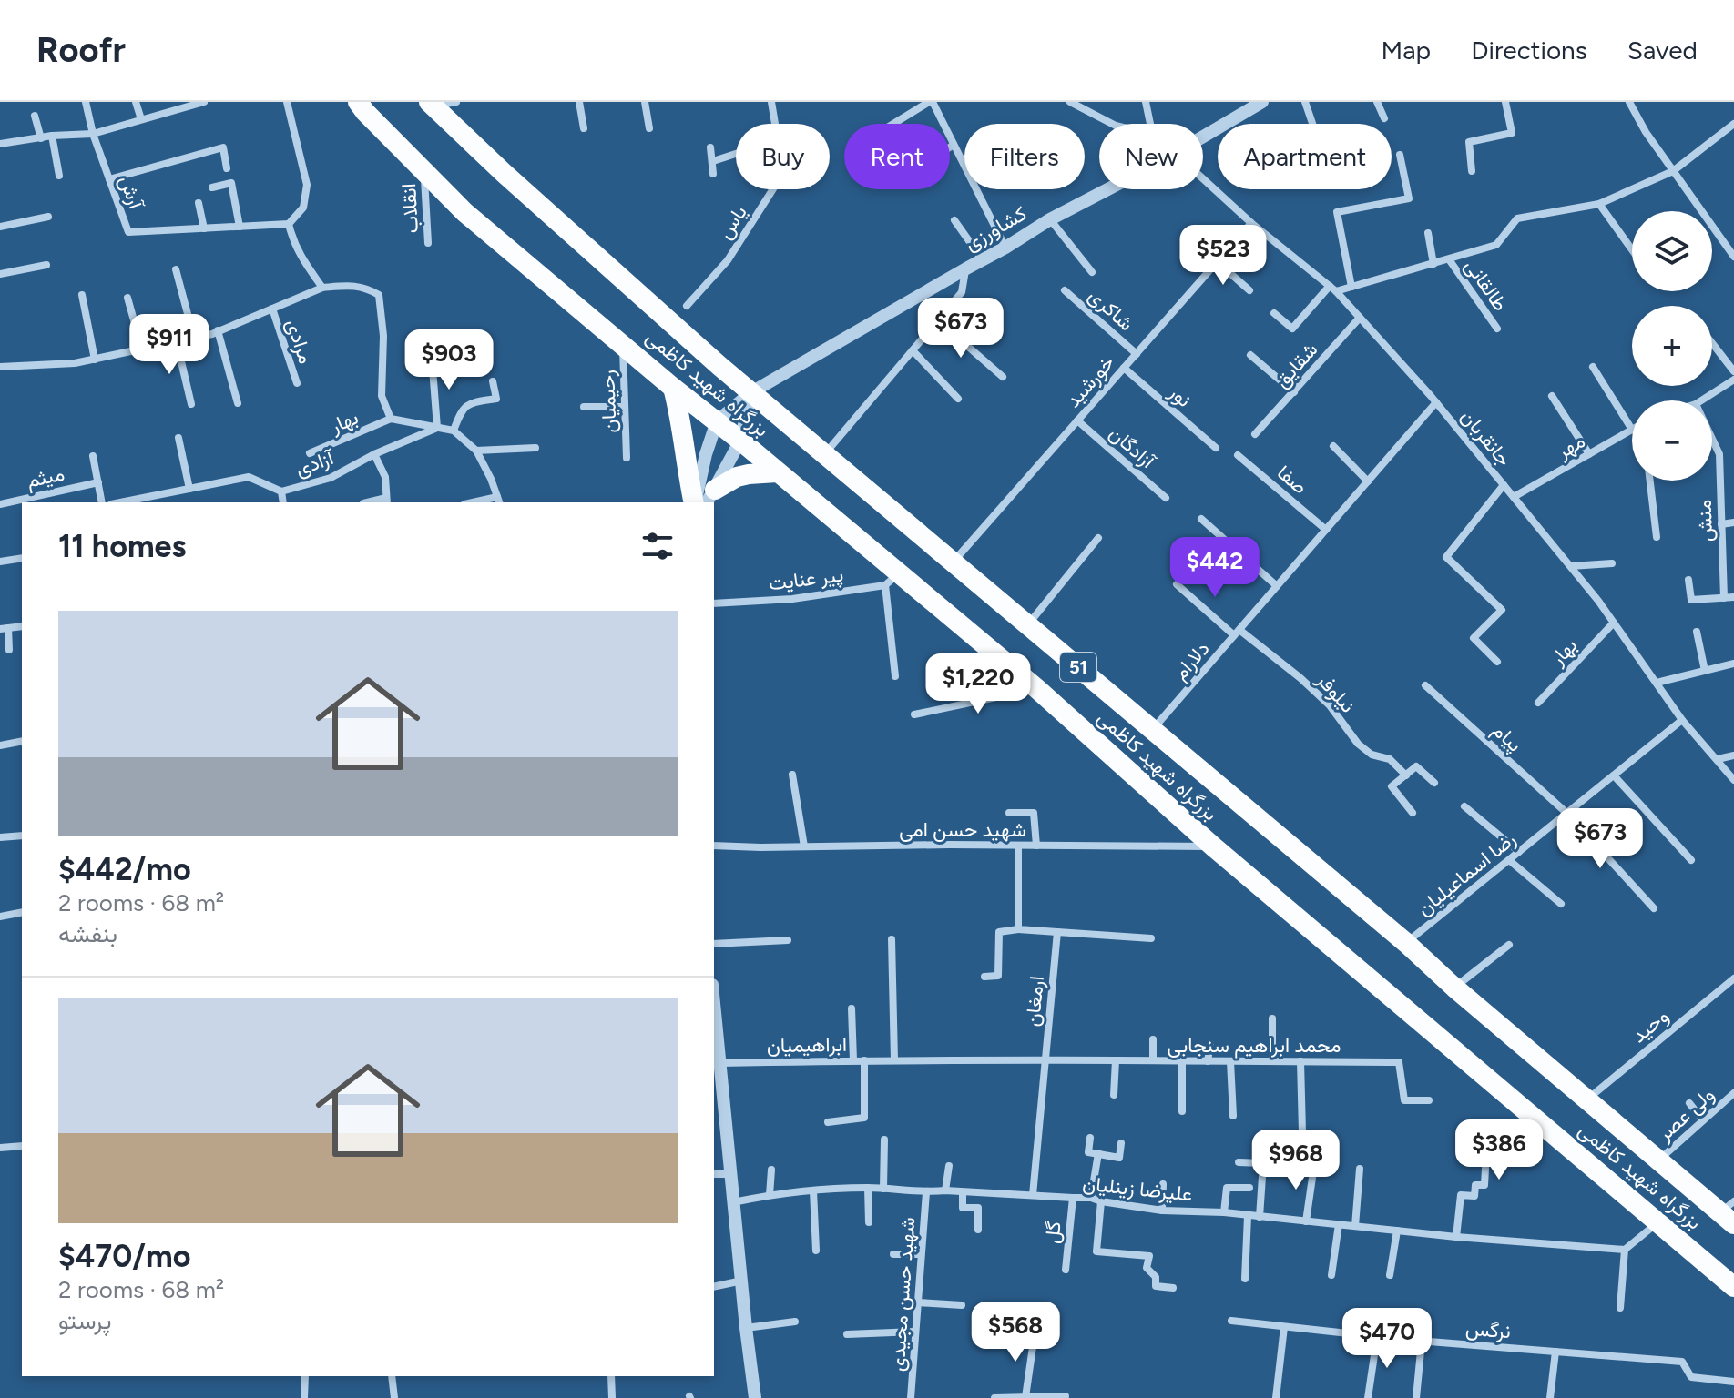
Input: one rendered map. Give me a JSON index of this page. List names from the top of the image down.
{
  "streets": {
    "highway": ["بزرگراه شهید کاظمی", "51"],
    "street": [
      "آرش",
      "انقلاب",
      "یاس",
      "کشاورزی",
      "طالقانی",
      "شاکری",
      "مرادی",
      "شقایق",
      "خورشید",
      "نور",
      "رحیمیان",
      "بهار",
      "جانقربان",
      "مهر",
      "آزادگان",
      "آزادی",
      "میثم",
      "صفا",
      "منش",
      "پیر عنایت",
      "دلارام",
      "نیلوفر",
      "پیام",
      "شهید حسن امی",
      "رضا اسماعیلیان",
      "ارمغان",
      "وحید",
      "ابراهیمیان",
      "محمد ابراهیم سنجابی",
      "ولی عصر",
      "علیرضا زینلیان",
      "گل",
      "شهید حسن مجیدی",
      "نرگس"
    ]
  },
  "crossings": [
    ["انقلاب", "بزرگراه شهید کاظمی"],
    ["کشاورزی", "بزرگراه شهید کاظمی"],
    ["شاکری", "خورشید"],
    ["شقایق", "جانقربان"],
    ["خورشید", "بزرگراه شهید کاظمی"],
    ["خورشید", "نور"],
    ["خورشید", "جانقربان"],
    ["خورشید", "آزادگان"],
    ["بزرگراه شهید کاظمی", "رحیمیان"],
    ["بزرگراه شهید کاظمی", "پیر عنایت"],
    ["بزرگراه شهید کاظمی", "دلارام"],
    ["بزرگراه شهید کاظمی", "شهید حسن امی"],
    ["بزرگراه شهید کاظمی", "رضا اسماعیلیان"],
    ["بزرگراه شهید کاظمی", "وحید"],
    ["بزرگراه شهید کاظمی", "ولی عصر"],
    ["بهار", "جانقربان"],
    ["جانقربان", "مهر"],
    ["جانقربان", "دلارام"],
    ["جانقربان", "رضا اسماعیلیان"],
    ["صفا", "دلارام"],
    ["دلارام", "نیلوفر"],
    ["پیام", "رضا اسماعیلیان"],
    ["ارمغان", "ابراهیمیان"],
    ["ارمغان", "محمد ابراهیم سنجابی"],
    ["ارمغان", "علیرضا زینلیان"],
    ["ابراهیمیان", "محمد ابراهیم سنجابی"],
    ["علیرضا زینلیان", "گل"],
    ["علیرضا زینلیان", "شهید حسن مجیدی"]
  ],
  "page": {
    "header": "Roofr",
    "nav": ["Map", "Directions", "Saved"],
    "chip": [
      "Buy",
      "Rent",
      "Filters",
      "New",
      "Apartment"
    ],
    "map_buttons": ["+", "−"],
    "price": [
      "$523",
      "$673",
      "$911",
      "$903",
      "$442",
      "$1,220",
      "$673",
      "$386",
      "$968",
      "$568",
      "$470"
    ],
    "heading": "11 homes",
    "list": [
      {
        "name": "$442/mo",
        "note": "2 rooms · 68 m² · بنفشه"
      },
      {
        "name": "$470/mo",
        "note": "2 rooms · 68 m² · پرستو"
      }
    ]
  }
}
